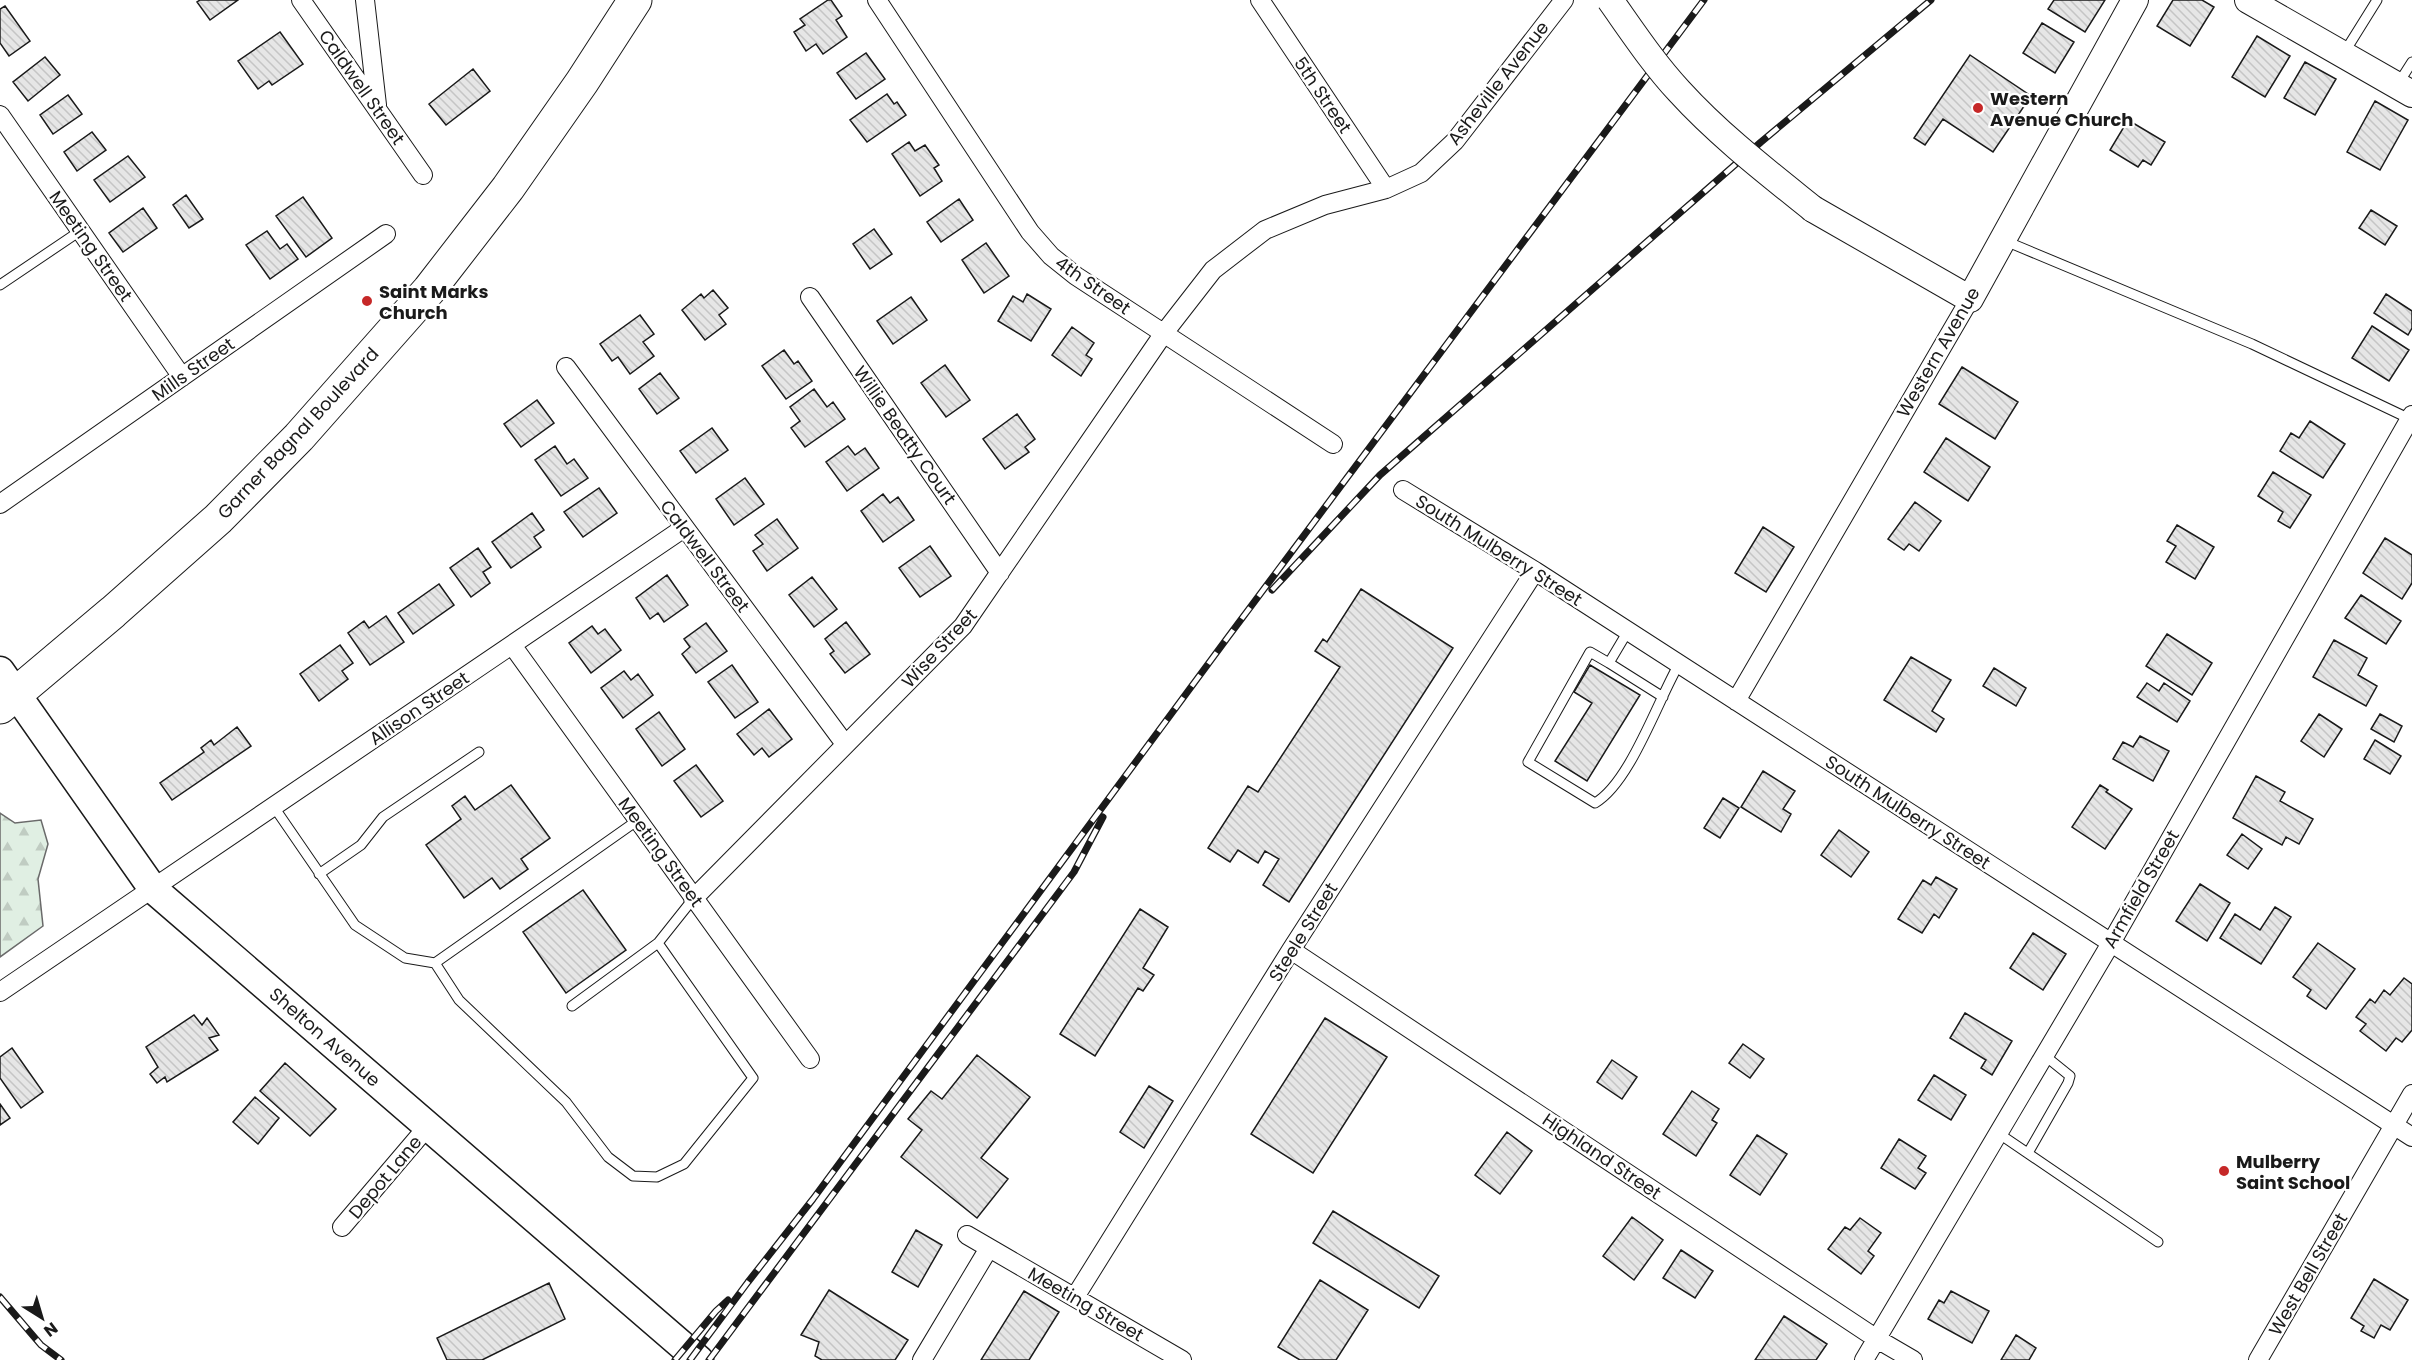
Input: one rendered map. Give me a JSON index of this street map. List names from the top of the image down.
{
  "streets": {
    "highway": ["Garner Bagnal Boulevard"],
    "main road": ["Shelton Avenue"],
    "street": [
      "Asheville Avenue",
      "Caldwell Street",
      "5th Street",
      "Meeting Street",
      "4th Street",
      "Western Avenue",
      "Mills Street",
      "Willie Beatty Court",
      "South Mulberry Street",
      "Wise Street",
      "Allison Street",
      "Armfield Street",
      "Steele Street",
      "Highland Street",
      "Depot Lane",
      "West Bell Street"
    ]
  },
  "crossings": [
    ["Asheville Avenue", "5th Street"],
    ["Asheville Avenue", "4th Street"],
    ["Asheville Avenue", "Wise Street"],
    ["Caldwell Street", "Wise Street"],
    ["Caldwell Street", "Allison Street"],
    ["Meeting Street", "Mills Street"],
    ["Meeting Street", "Wise Street"],
    ["Meeting Street", "Allison Street"],
    ["Meeting Street", "Steele Street"],
    ["4th Street", "Wise Street"],
    ["Western Avenue", "South Mulberry Street"],
    ["Garner Bagnal Boulevard", "Shelton Avenue"],
    ["Willie Beatty Court", "Wise Street"],
    ["South Mulberry Street", "Armfield Street"],
    ["South Mulberry Street", "Steele Street"],
    ["South Mulberry Street", "West Bell Street"],
    ["Allison Street", "Shelton Avenue"],
    ["Armfield Street", "Highland Street"],
    ["Steele Street", "Highland Street"],
    ["Shelton Avenue", "Depot Lane"]
  ],
  "places": ["Western Avenue Church", "Saint Marks Church", "Mulberry Saint School"],
  "north": "bottom right"
}
